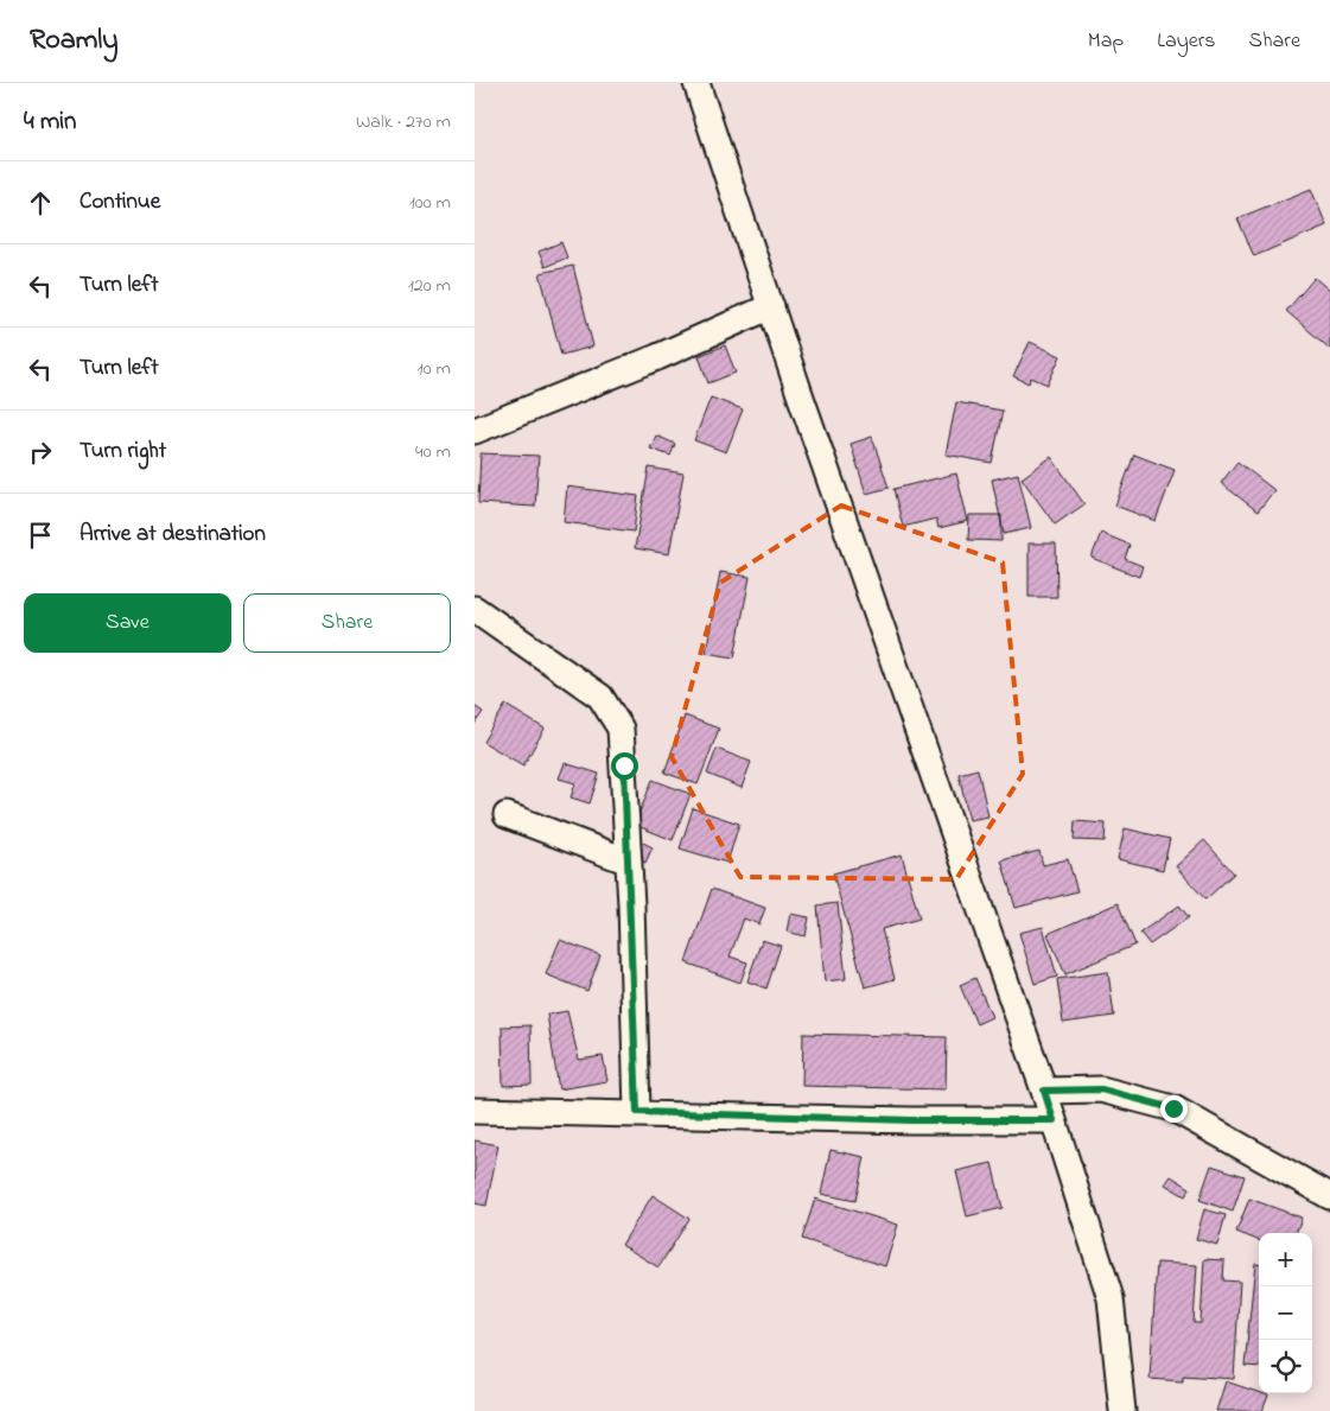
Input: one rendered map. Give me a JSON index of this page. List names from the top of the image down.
{
  "page": {
    "header": "Roamly",
    "nav": ["Map", "Layers", "Share"],
    "heading": ["4 min", "Walk · 270 m"],
    "list": [
      ["Continue", "100 m"],
      ["Turn left", "120 m"],
      ["Turn left", "10 m"],
      ["Turn right", "40 m"],
      "Arrive at destination"
    ],
    "buttons": ["Save", "Share"],
    "map_buttons": ["+", "−"]
  }
}
